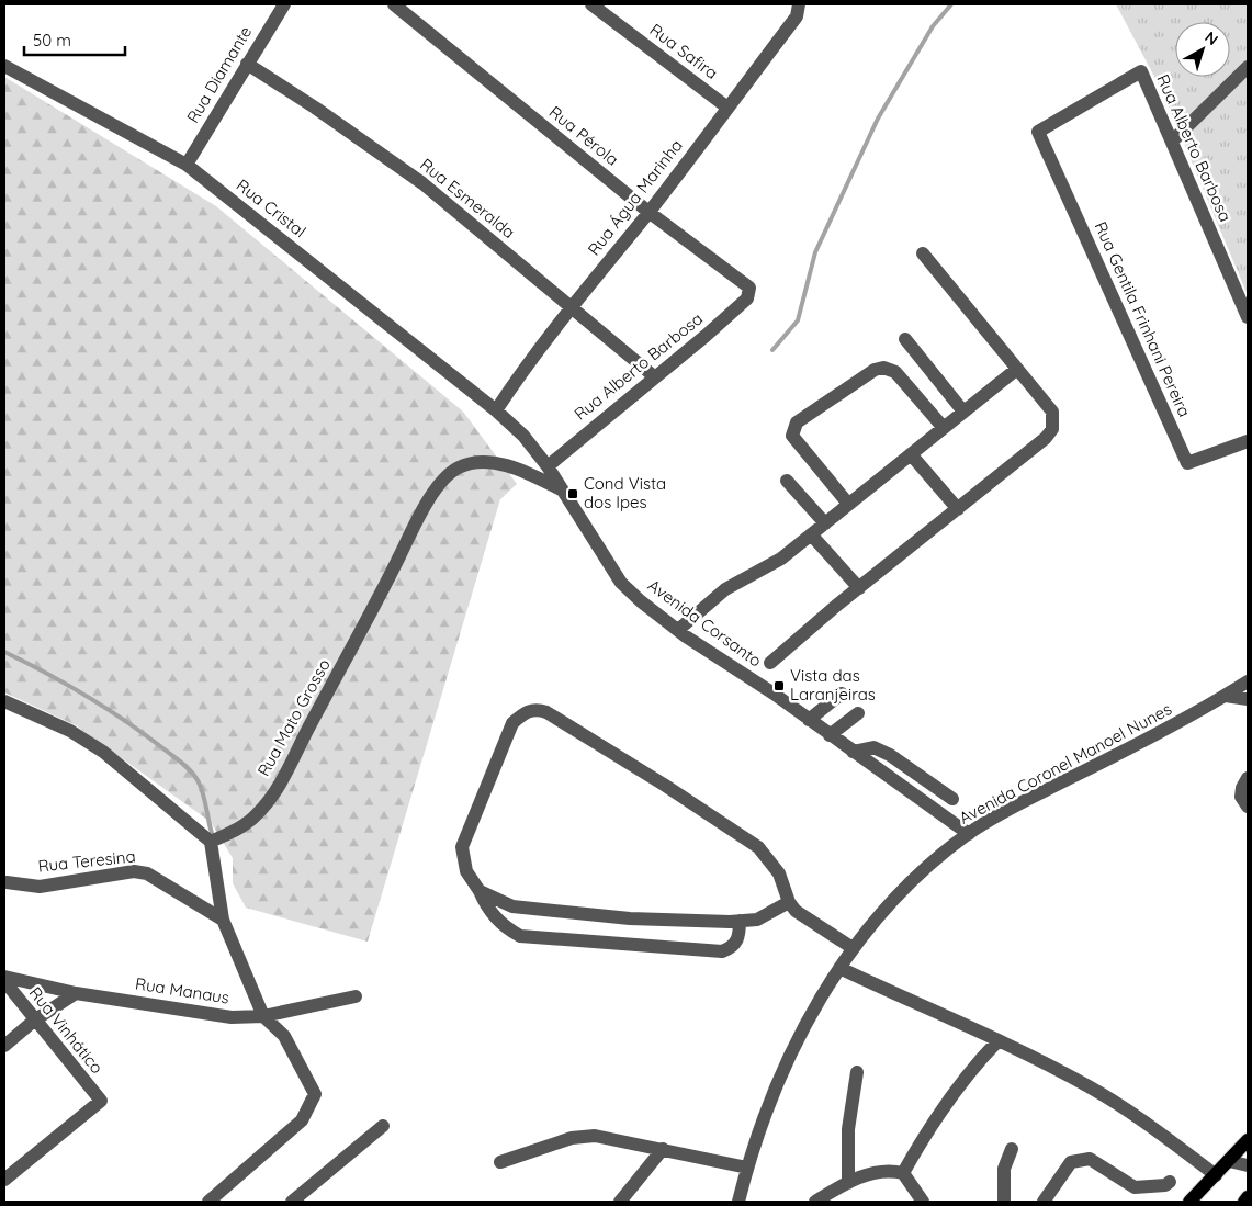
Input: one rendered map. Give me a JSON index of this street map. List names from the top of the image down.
{
  "streets": {
    "street": [
      "Rua Safira",
      "Rua Diamante",
      "Rua Pérola",
      "Rua Alberto Barbosa",
      "Rua Água Marinha",
      "Rua Esmeralda",
      "Rua Cristal",
      "Rua Gentila Frinhani Pereira",
      "Avenida Corsanto",
      "Rua Mato Grosso",
      "Avenida Coronel Manoel Nunes",
      "Rua Teresina",
      "Rua Manaus",
      "Rua Vinhático"
    ]
  },
  "crossings": [
    ["Rua Safira", "Rua Água Marinha"],
    ["Rua Diamante", "Rua Esmeralda"],
    ["Rua Diamante", "Rua Cristal"],
    ["Rua Pérola", "Rua Alberto Barbosa"],
    ["Rua Pérola", "Rua Água Marinha"],
    ["Rua Alberto Barbosa", "Rua Esmeralda"],
    ["Rua Alberto Barbosa", "Rua Gentila Frinhani Pereira"],
    ["Rua Alberto Barbosa", "Avenida Corsanto"],
    ["Rua Água Marinha", "Rua Esmeralda"],
    ["Rua Água Marinha", "Rua Cristal"],
    ["Rua Água Marinha", "Avenida Corsanto"],
    ["Rua Cristal", "Avenida Corsanto"],
    ["Avenida Corsanto", "Rua Mato Grosso"],
    ["Avenida Corsanto", "Avenida Coronel Manoel Nunes"]
  ],
  "places": {
    "transit": ["Cond Vista dos Ipes", "Vista das Laranjeiras"]
  },
  "scale_bar": "50 m",
  "north": "top right"
}
